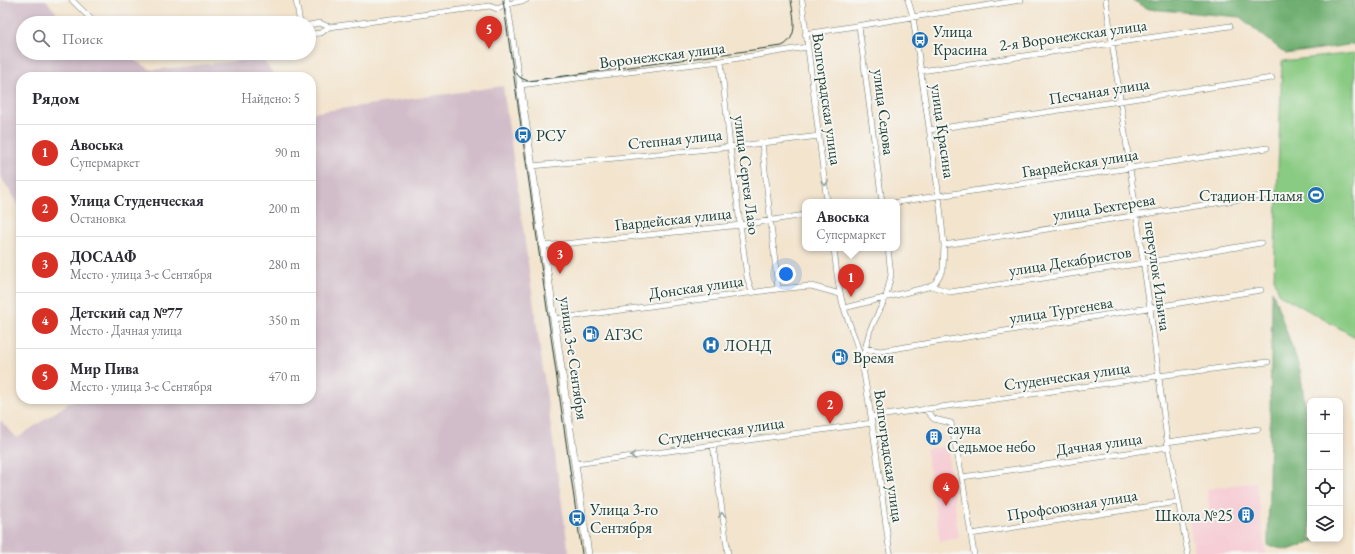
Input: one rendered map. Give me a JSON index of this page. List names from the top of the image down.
{
  "streets": {
    "street": [
      "2-я Воронежская улица",
      "Воронежская улица",
      "Песчаная улица",
      "Волгоградская улица",
      "улица Седова",
      "улица Красина",
      "Степная улица",
      "Гвардейская улица",
      "улица Сергея Лазо",
      "улица Бехтерева",
      "улица Декабристов",
      "переулок Ильича",
      "Донская улица",
      "улица Тургенева",
      "улица 3-е Сентября",
      "Студенческая улица",
      "Дачная улица",
      "Профсоюзная улица"
    ]
  },
  "crossings": [
    ["2-я Воронежская улица", "улица Красина"],
    ["2-я Воронежская улица", "переулок Ильича"],
    ["Воронежская улица", "Волгоградская улица"],
    ["Воронежская улица", "улица Сергея Лазо"],
    ["Воронежская улица", "улица 3-е Сентября"],
    ["Песчаная улица", "улица Красина"],
    ["Песчаная улица", "переулок Ильича"],
    ["Волгоградская улица", "Степная улица"],
    ["Волгоградская улица", "Донская улица"],
    ["Волгоградская улица", "улица Тургенева"],
    ["Волгоградская улица", "Студенческая улица"],
    ["улица Красина", "Гвардейская улица"],
    ["улица Красина", "улица Бехтерева"],
    ["улица Красина", "улица Декабристов"],
    ["Степная улица", "улица Сергея Лазо"],
    ["Степная улица", "улица 3-е Сентября"],
    ["Гвардейская улица", "улица Сергея Лазо"],
    ["Гвардейская улица", "переулок Ильича"],
    ["Гвардейская улица", "улица 3-е Сентября"],
    ["улица Сергея Лазо", "Донская улица"],
    ["улица Бехтерева", "переулок Ильича"],
    ["улица Декабристов", "переулок Ильича"],
    ["переулок Ильича", "улица Тургенева"],
    ["переулок Ильича", "Студенческая улица"],
    ["переулок Ильича", "Дачная улица"],
    ["переулок Ильича", "Профсоюзная улица"],
    ["Донская улица", "улица 3-е Сентября"],
    ["улица 3-е Сентября", "Студенческая улица"]
  ],
  "places": {
    "bus stop": ["Улица Красина", "РСУ", "Улица 3-го Сентября"],
    "sports": ["Стадион Пламя"],
    "fuel station": ["АГЗС", "Время"],
    "hospital": ["ЛОНД"],
    "building": ["сауна Седьмое небо", "Школа №25"]
  },
  "page": {
    "pins": [
      "5",
      "3",
      "1",
      "2",
      "4"
    ],
    "search": "Поиск",
    "heading": ["Рядом", "Найдено: 5"],
    "list": [
      {
        "mark": "1",
        "name": "Авоська",
        "note": "Супермаркет",
        "value": "90 m"
      },
      {
        "mark": "2",
        "name": "Улица Студенческая",
        "note": "Остановка",
        "value": "200 m"
      },
      {
        "mark": "3",
        "name": "ДОСААФ",
        "note": "Место · улица 3-е Сентября",
        "value": "280 m"
      },
      {
        "mark": "4",
        "name": "Детский сад №77",
        "note": "Место · Дачная улица",
        "value": "350 m"
      },
      {
        "mark": "5",
        "name": "Мир Пива",
        "note": "Место · улица 3-е Сентября",
        "value": "470 m"
      }
    ],
    "popup": ["Авоська", "Супермаркет"],
    "map_buttons": ["+", "−"]
  }
}
